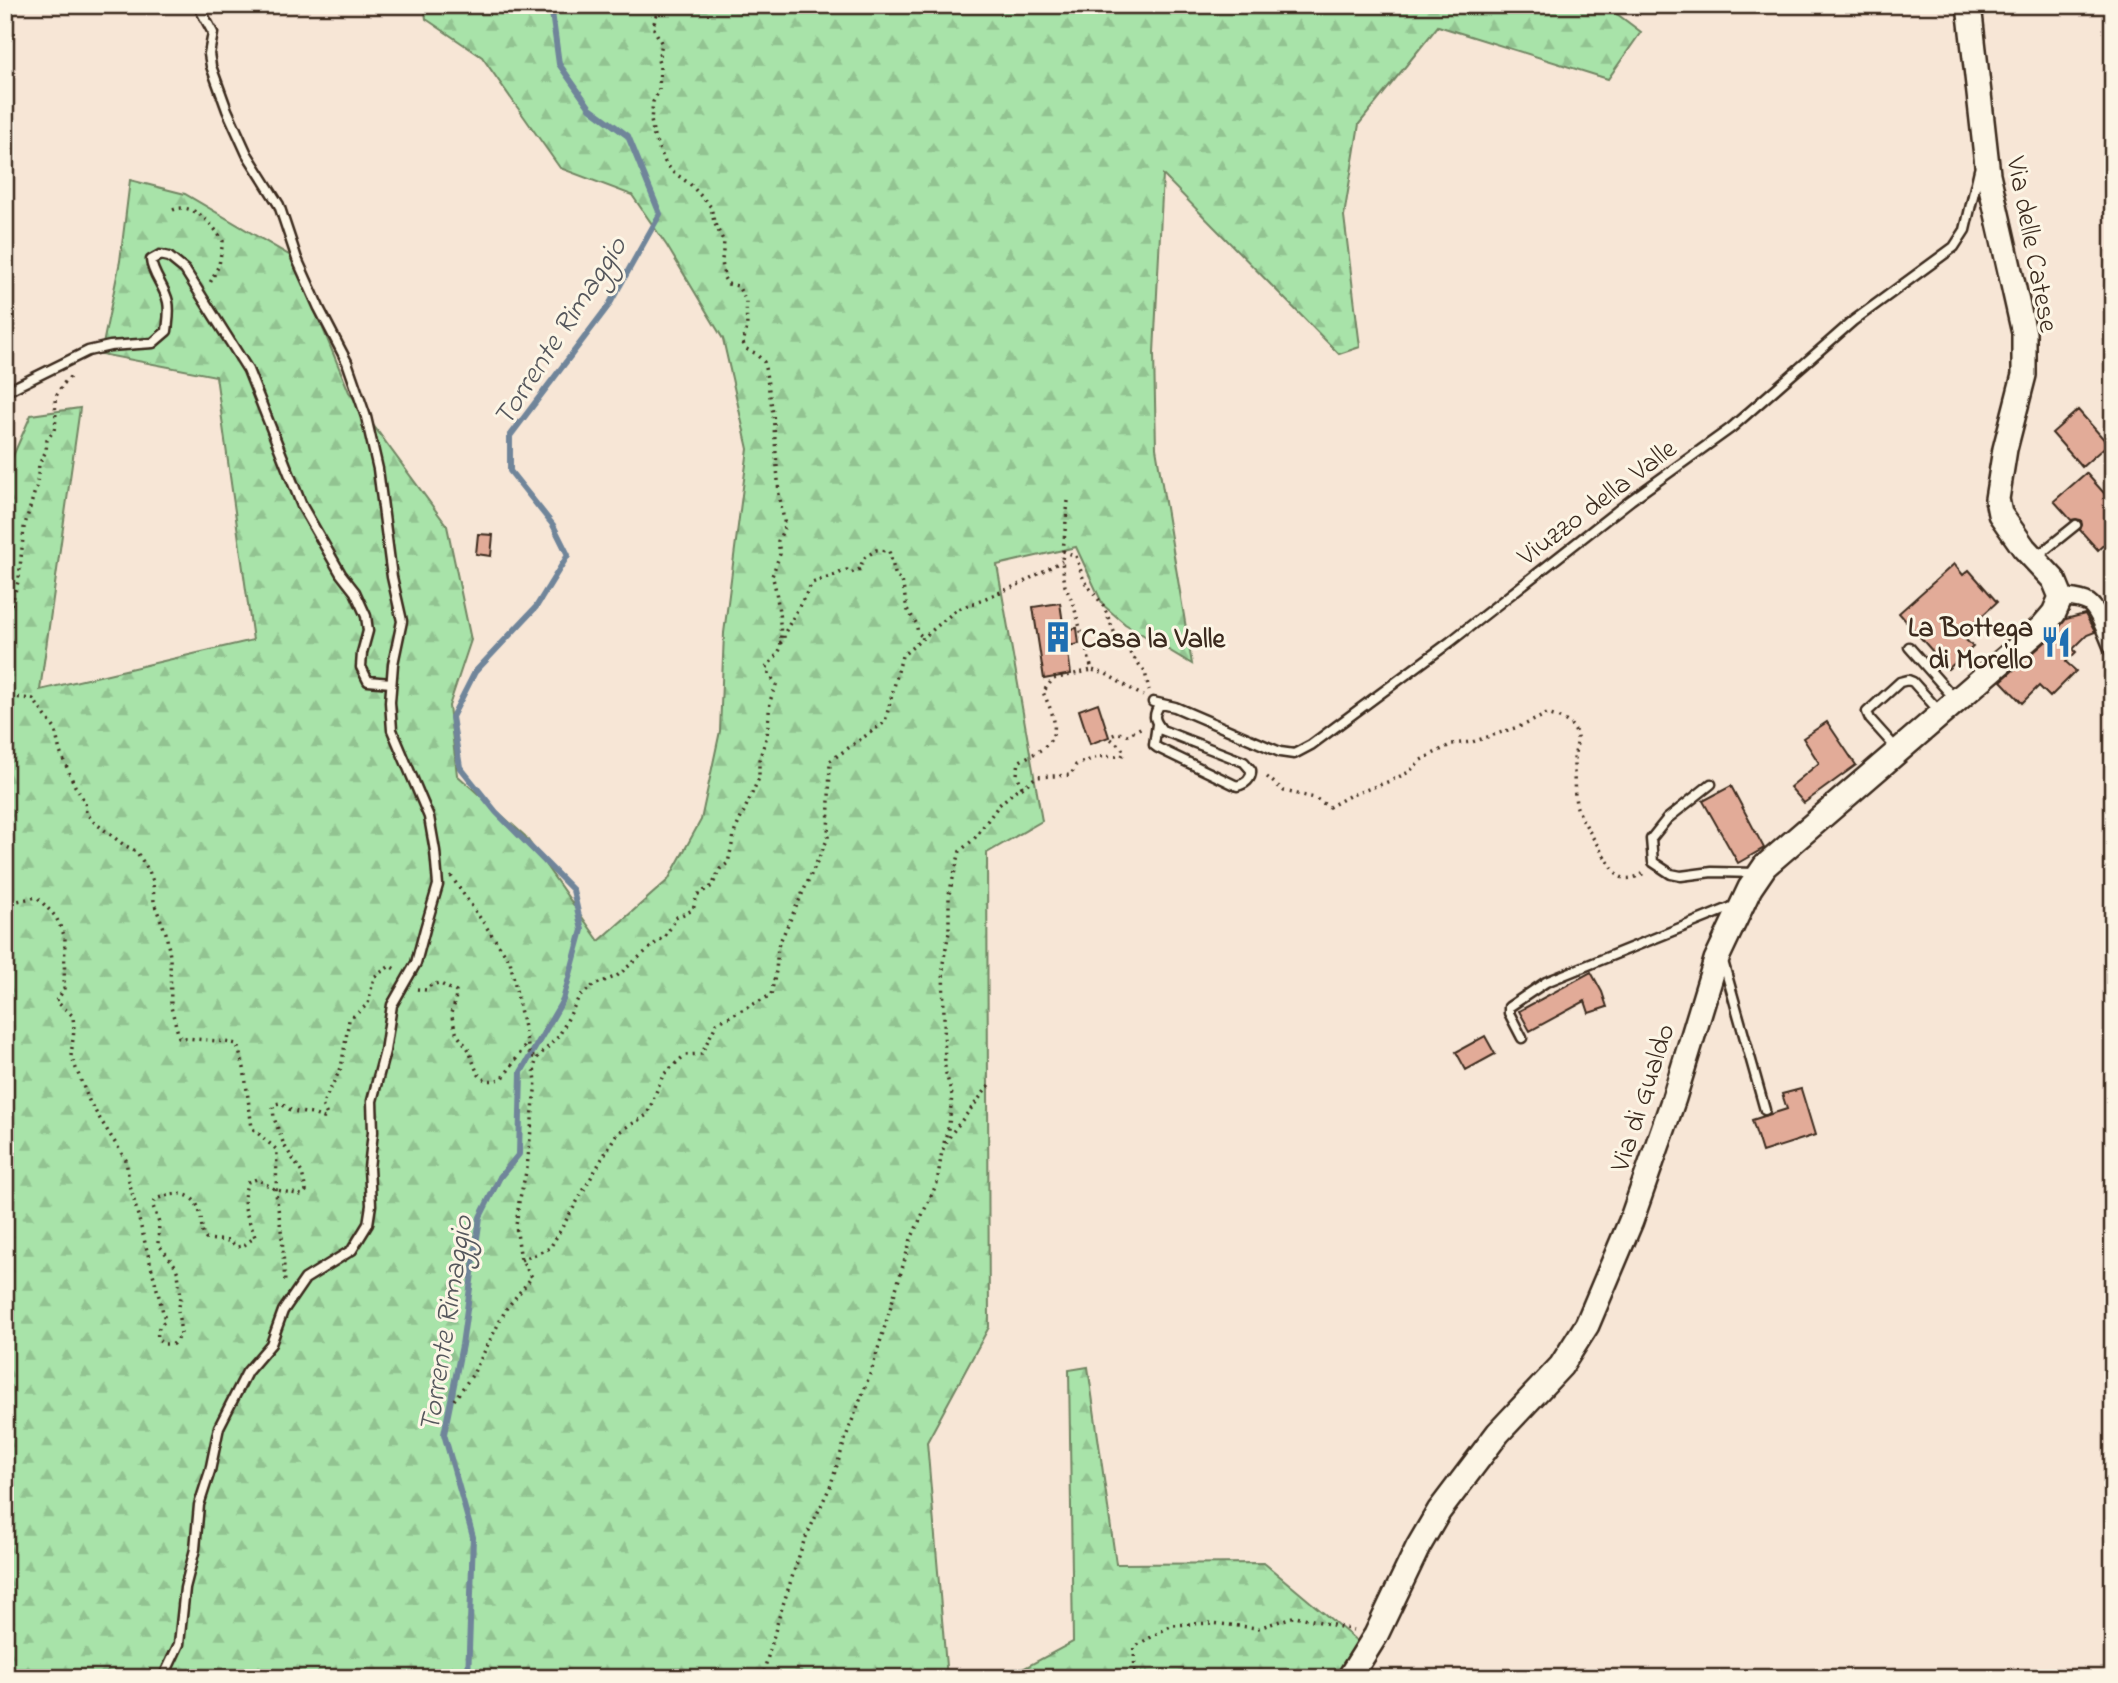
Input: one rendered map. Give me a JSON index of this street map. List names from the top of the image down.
{
  "streets": {
    "street": ["Via delle Catese", "Via di Gualdo"],
    "lane": ["Viuzzo della Valle"]
  },
  "crossings": [
    ["Via delle Catese", "Viuzzo della Valle"],
    ["Via delle Catese", "Via di Gualdo"]
  ],
  "water": ["Torrente Rimaggio"],
  "places": {
    "building": ["Casa la Valle"],
    "restaurant": ["La Bottega di Morello"]
  }
}
